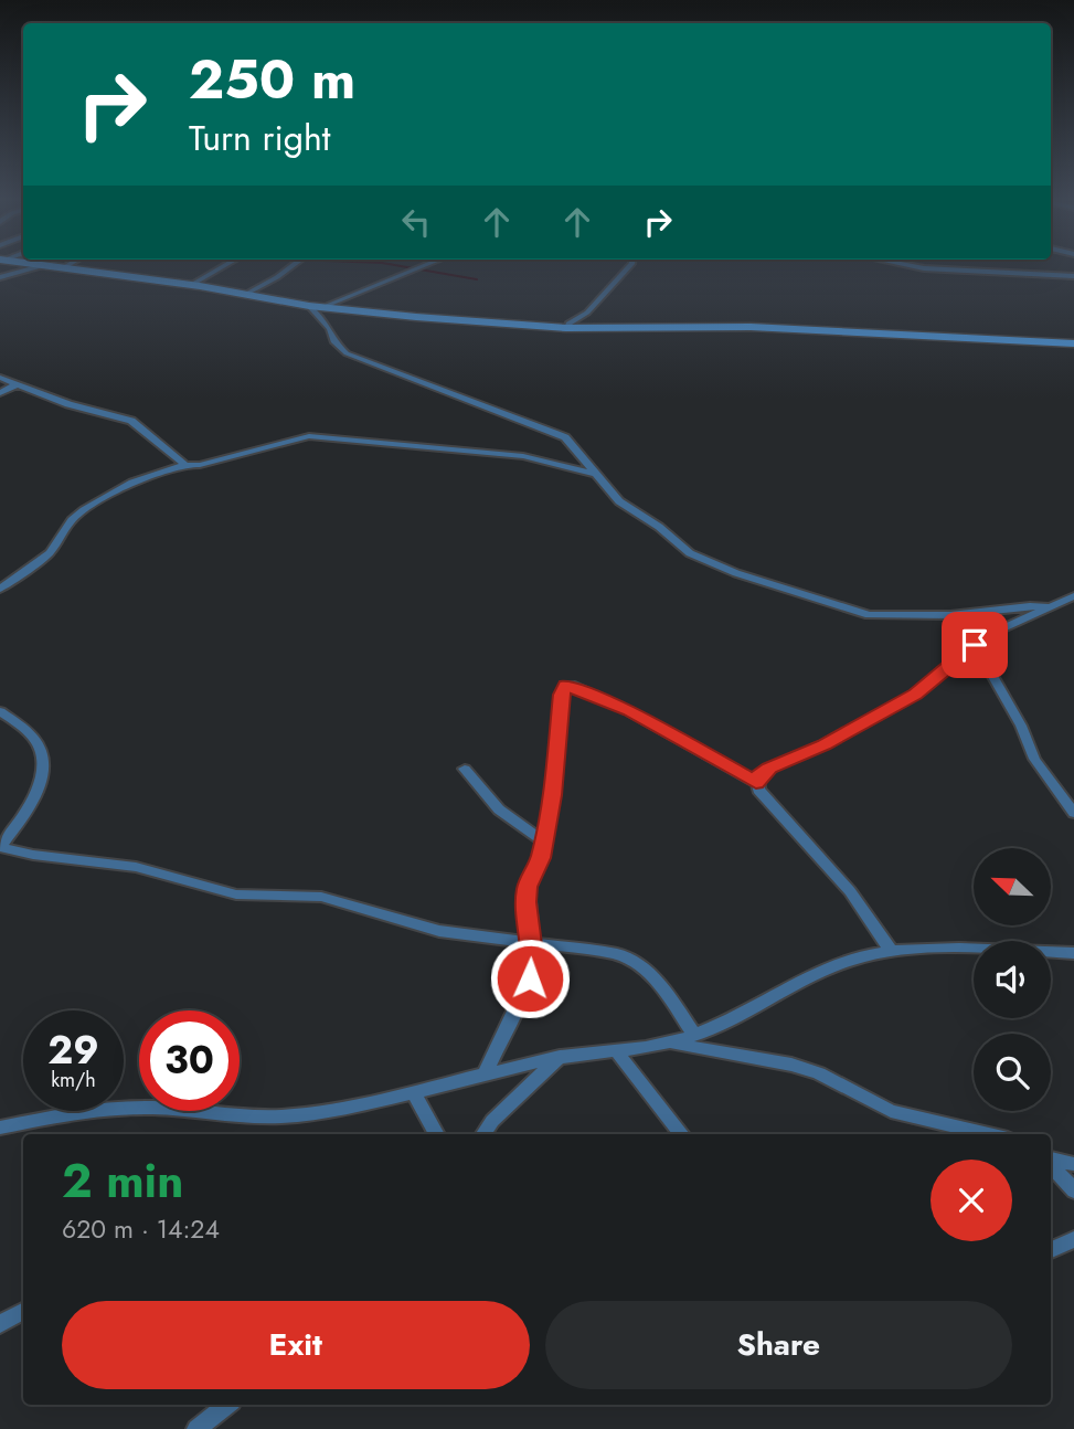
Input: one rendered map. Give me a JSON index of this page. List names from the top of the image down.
{
  "north": "top left",
  "page": {
    "turn": ["250 m", "Turn right"],
    "speed": "29 km/h",
    "limit": "30",
    "heading": ["2 min", "620 m · 14:24"],
    "buttons": ["Exit", "Share"]
  }
}
